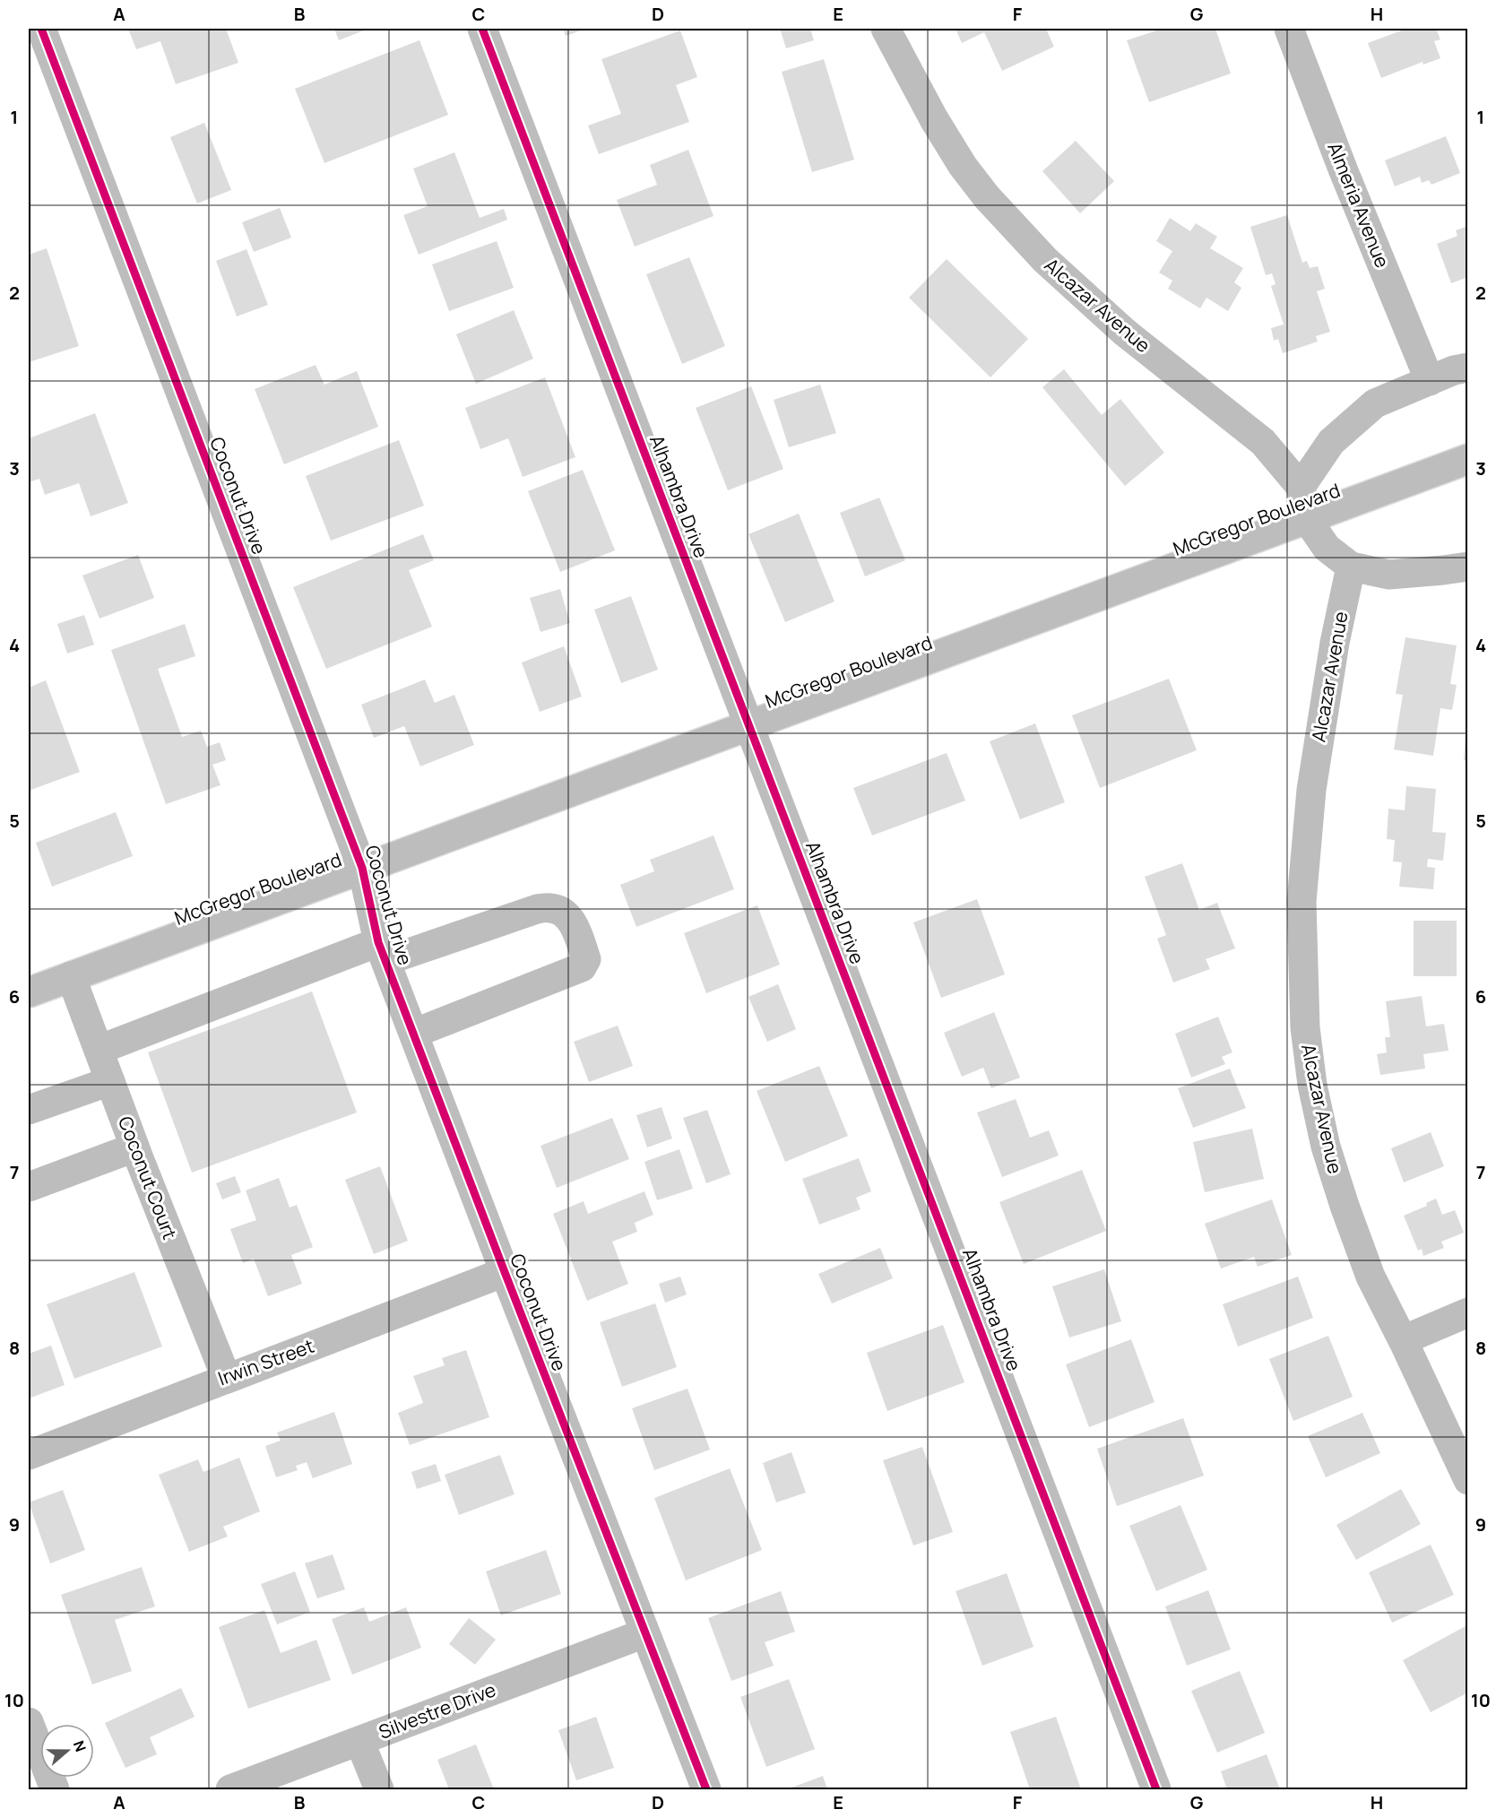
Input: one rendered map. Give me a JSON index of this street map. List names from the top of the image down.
{
  "streets": {
    "street": [
      "Almeria Avenue",
      "Alcazar Avenue",
      "Coconut Drive",
      "Alhambra Drive",
      "McGregor Boulevard",
      "Coconut Court",
      "Irwin Street",
      "Silvestre Drive"
    ]
  },
  "crossings": [
    ["Alcazar Avenue", "McGregor Boulevard"],
    ["Coconut Drive", "McGregor Boulevard"],
    ["Coconut Drive", "Irwin Street"],
    ["Coconut Drive", "Silvestre Drive"],
    ["Alhambra Drive", "McGregor Boulevard"],
    ["McGregor Boulevard", "Coconut Court"],
    ["Coconut Court", "Irwin Street"]
  ],
  "north": "right",
  "grid": {
    "columns": [
      "A",
      "B",
      "C",
      "D",
      "E",
      "F",
      "G",
      "H"
    ],
    "rows": [
      "1",
      "2",
      "3",
      "4",
      "5",
      "6",
      "7",
      "8",
      "9",
      "10"
    ]
  }
}
